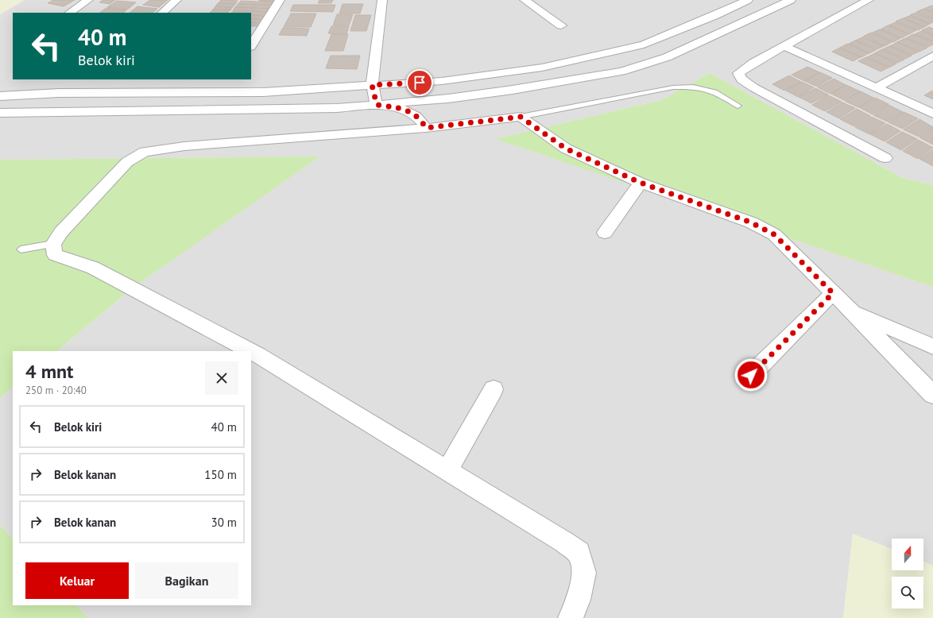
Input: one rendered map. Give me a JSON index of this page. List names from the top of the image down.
{
  "north": "top",
  "page": {
    "turn": ["40 m", "Belok kiri"],
    "heading": ["4 mnt", "250 m · 20:40"],
    "list": [
      {
        "name": "Belok kiri",
        "value": "40 m"
      },
      {
        "name": "Belok kanan",
        "value": "150 m"
      },
      {
        "name": "Belok kanan",
        "value": "30 m"
      }
    ],
    "buttons": ["Keluar", "Bagikan"]
  }
}
